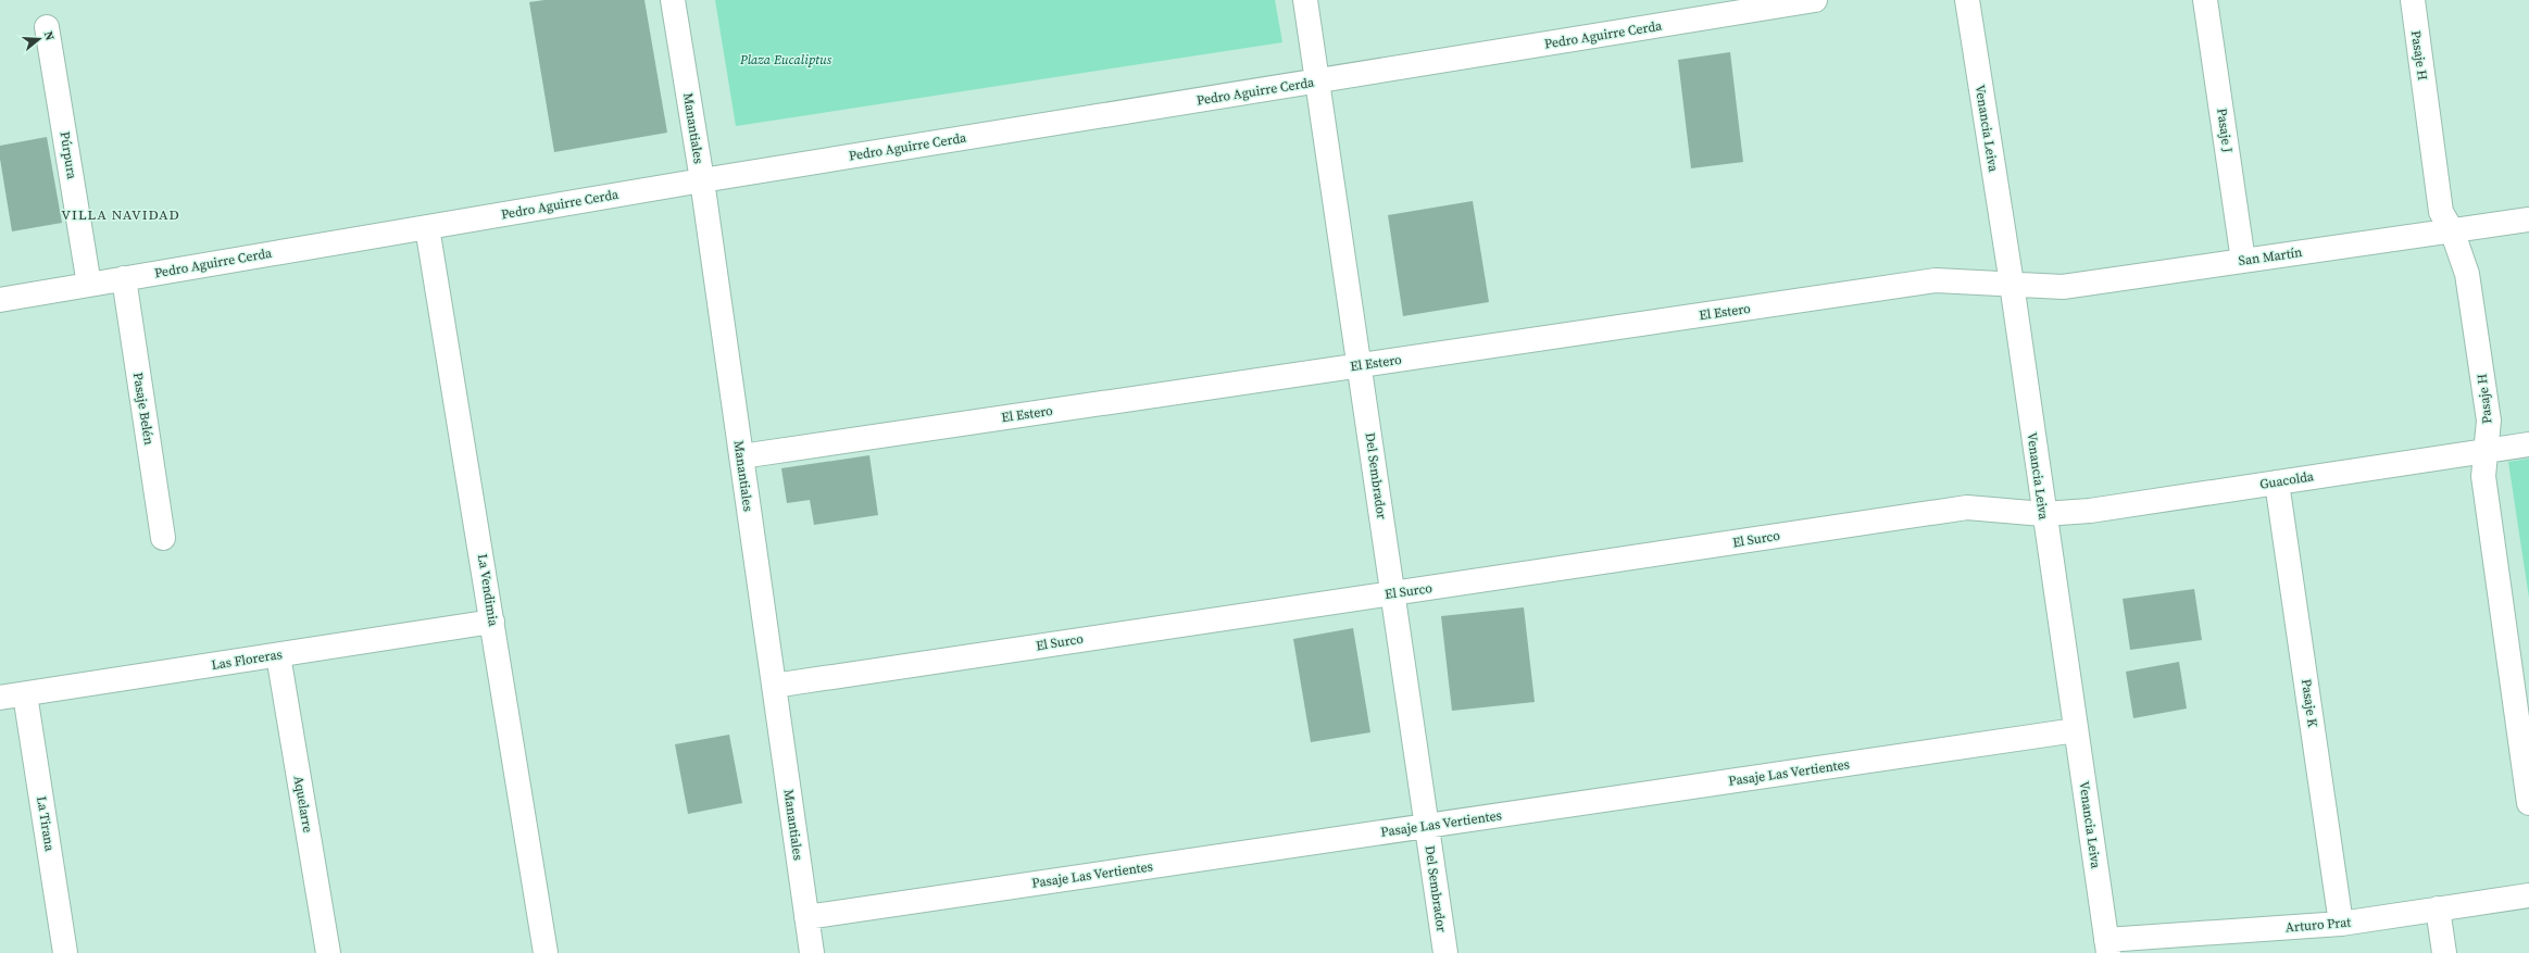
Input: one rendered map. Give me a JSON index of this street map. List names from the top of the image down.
{
  "streets": {
    "street": [
      "Pedro Aguirre Cerda",
      "Pasaje H",
      "Manantiales",
      "Venancia Leiva",
      "Pasaje J",
      "Púrpura",
      "San Martín",
      "El Estero",
      "Pasaje Belén",
      "Del Sembrador",
      "Guacolda",
      "El Surco",
      "La Vendimia",
      "Las Floreras",
      "Pasaje K",
      "Pasaje Las Vertientes",
      "Aquelarre",
      "La Tirana",
      "Arturo Prat"
    ]
  },
  "crossings": [
    ["Pedro Aguirre Cerda", "Manantiales"],
    ["Pedro Aguirre Cerda", "Púrpura"],
    ["Pedro Aguirre Cerda", "Pasaje Belén"],
    ["Pedro Aguirre Cerda", "Del Sembrador"],
    ["Pedro Aguirre Cerda", "La Vendimia"],
    ["Pasaje H", "San Martín"],
    ["Pasaje H", "Guacolda"],
    ["Manantiales", "El Estero"],
    ["Manantiales", "El Surco"],
    ["Manantiales", "Pasaje Las Vertientes"],
    ["Venancia Leiva", "San Martín"],
    ["Venancia Leiva", "El Estero"],
    ["Venancia Leiva", "Guacolda"],
    ["Venancia Leiva", "El Surco"],
    ["Venancia Leiva", "Pasaje Las Vertientes"],
    ["Venancia Leiva", "Arturo Prat"],
    ["Pasaje J", "San Martín"],
    ["San Martín", "El Estero"],
    ["El Estero", "Del Sembrador"],
    ["Del Sembrador", "El Surco"],
    ["Del Sembrador", "Pasaje Las Vertientes"],
    ["Guacolda", "El Surco"],
    ["Guacolda", "Pasaje K"],
    ["La Vendimia", "Las Floreras"],
    ["Las Floreras", "Aquelarre"],
    ["Las Floreras", "La Tirana"],
    ["Pasaje K", "Arturo Prat"]
  ],
  "districts": ["VILLA NAVIDAD"],
  "parks": ["Plaza Eucaliptus"],
  "north": "right"
}
